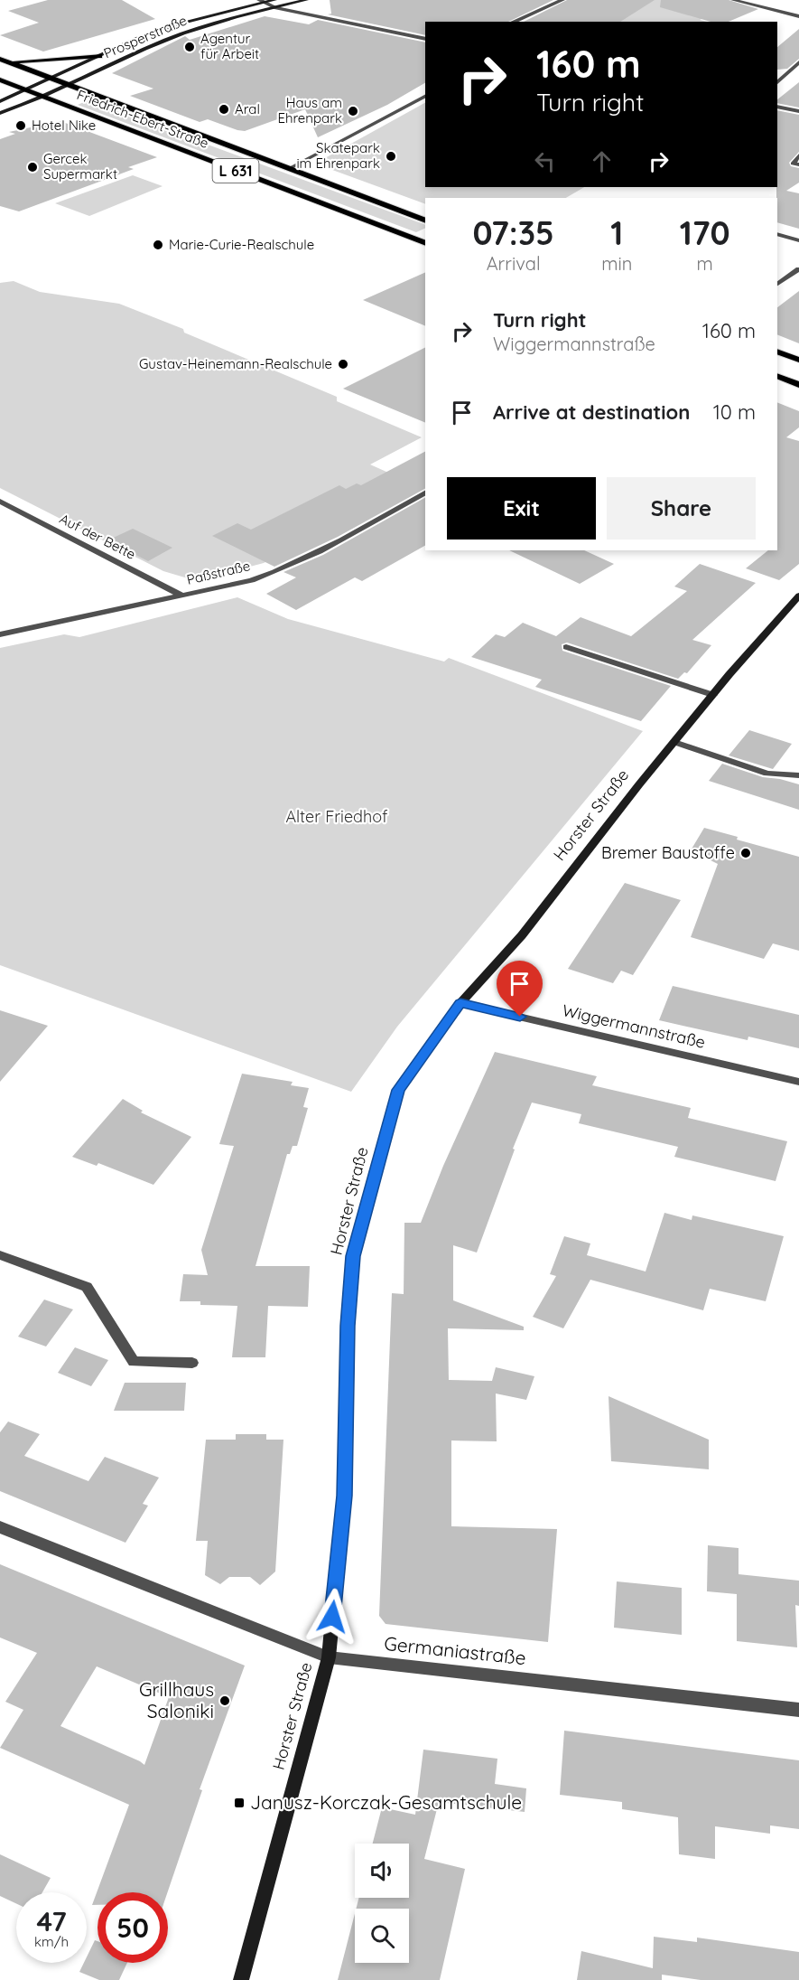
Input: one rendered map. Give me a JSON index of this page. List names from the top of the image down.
{
  "streets": {
    "main road": [
      "Prosperstraße",
      "Friedrich-Ebert-Straße",
      "L 631",
      "Horster Straße"
    ],
    "street": [
      "Auf der Bette",
      "Paßstraße",
      "Wiggermannstraße",
      "Germaniastraße"
    ]
  },
  "crossings": [
    ["Prosperstraße", "Friedrich-Ebert-Straße"],
    ["Auf der Bette", "Paßstraße"],
    ["Horster Straße", "Wiggermannstraße"],
    ["Horster Straße", "Germaniastraße"]
  ],
  "parks": ["Alter Friedhof"],
  "places": {
    "other": [
      "Agentur für Arbeit",
      "Aral",
      "Haus am Ehrenpark",
      "Hotel Nike",
      "Skatepark im Ehrenpark",
      "Gercek Supermarkt",
      "Marie-Curie-Realschule",
      "Gustav-Heinemann-Realschule",
      "Bremer Baustoffe",
      "Grillhaus Saloniki"
    ],
    "transit": ["Janusz-Korczak-Gesamtschule"]
  },
  "page": {
    "turn": ["160 m", "Turn right"],
    "eta": [
      "07:35",
      "Arrival",
      "1",
      "min",
      "170",
      "m"
    ],
    "list": [
      {
        "name": "Turn right",
        "note": "Wiggermannstraße",
        "value": "160 m"
      },
      {
        "name": "Arrive at destination",
        "value": "10 m"
      }
    ],
    "buttons": ["Exit", "Share"],
    "speed": "47 km/h",
    "limit": "50"
  }
}
